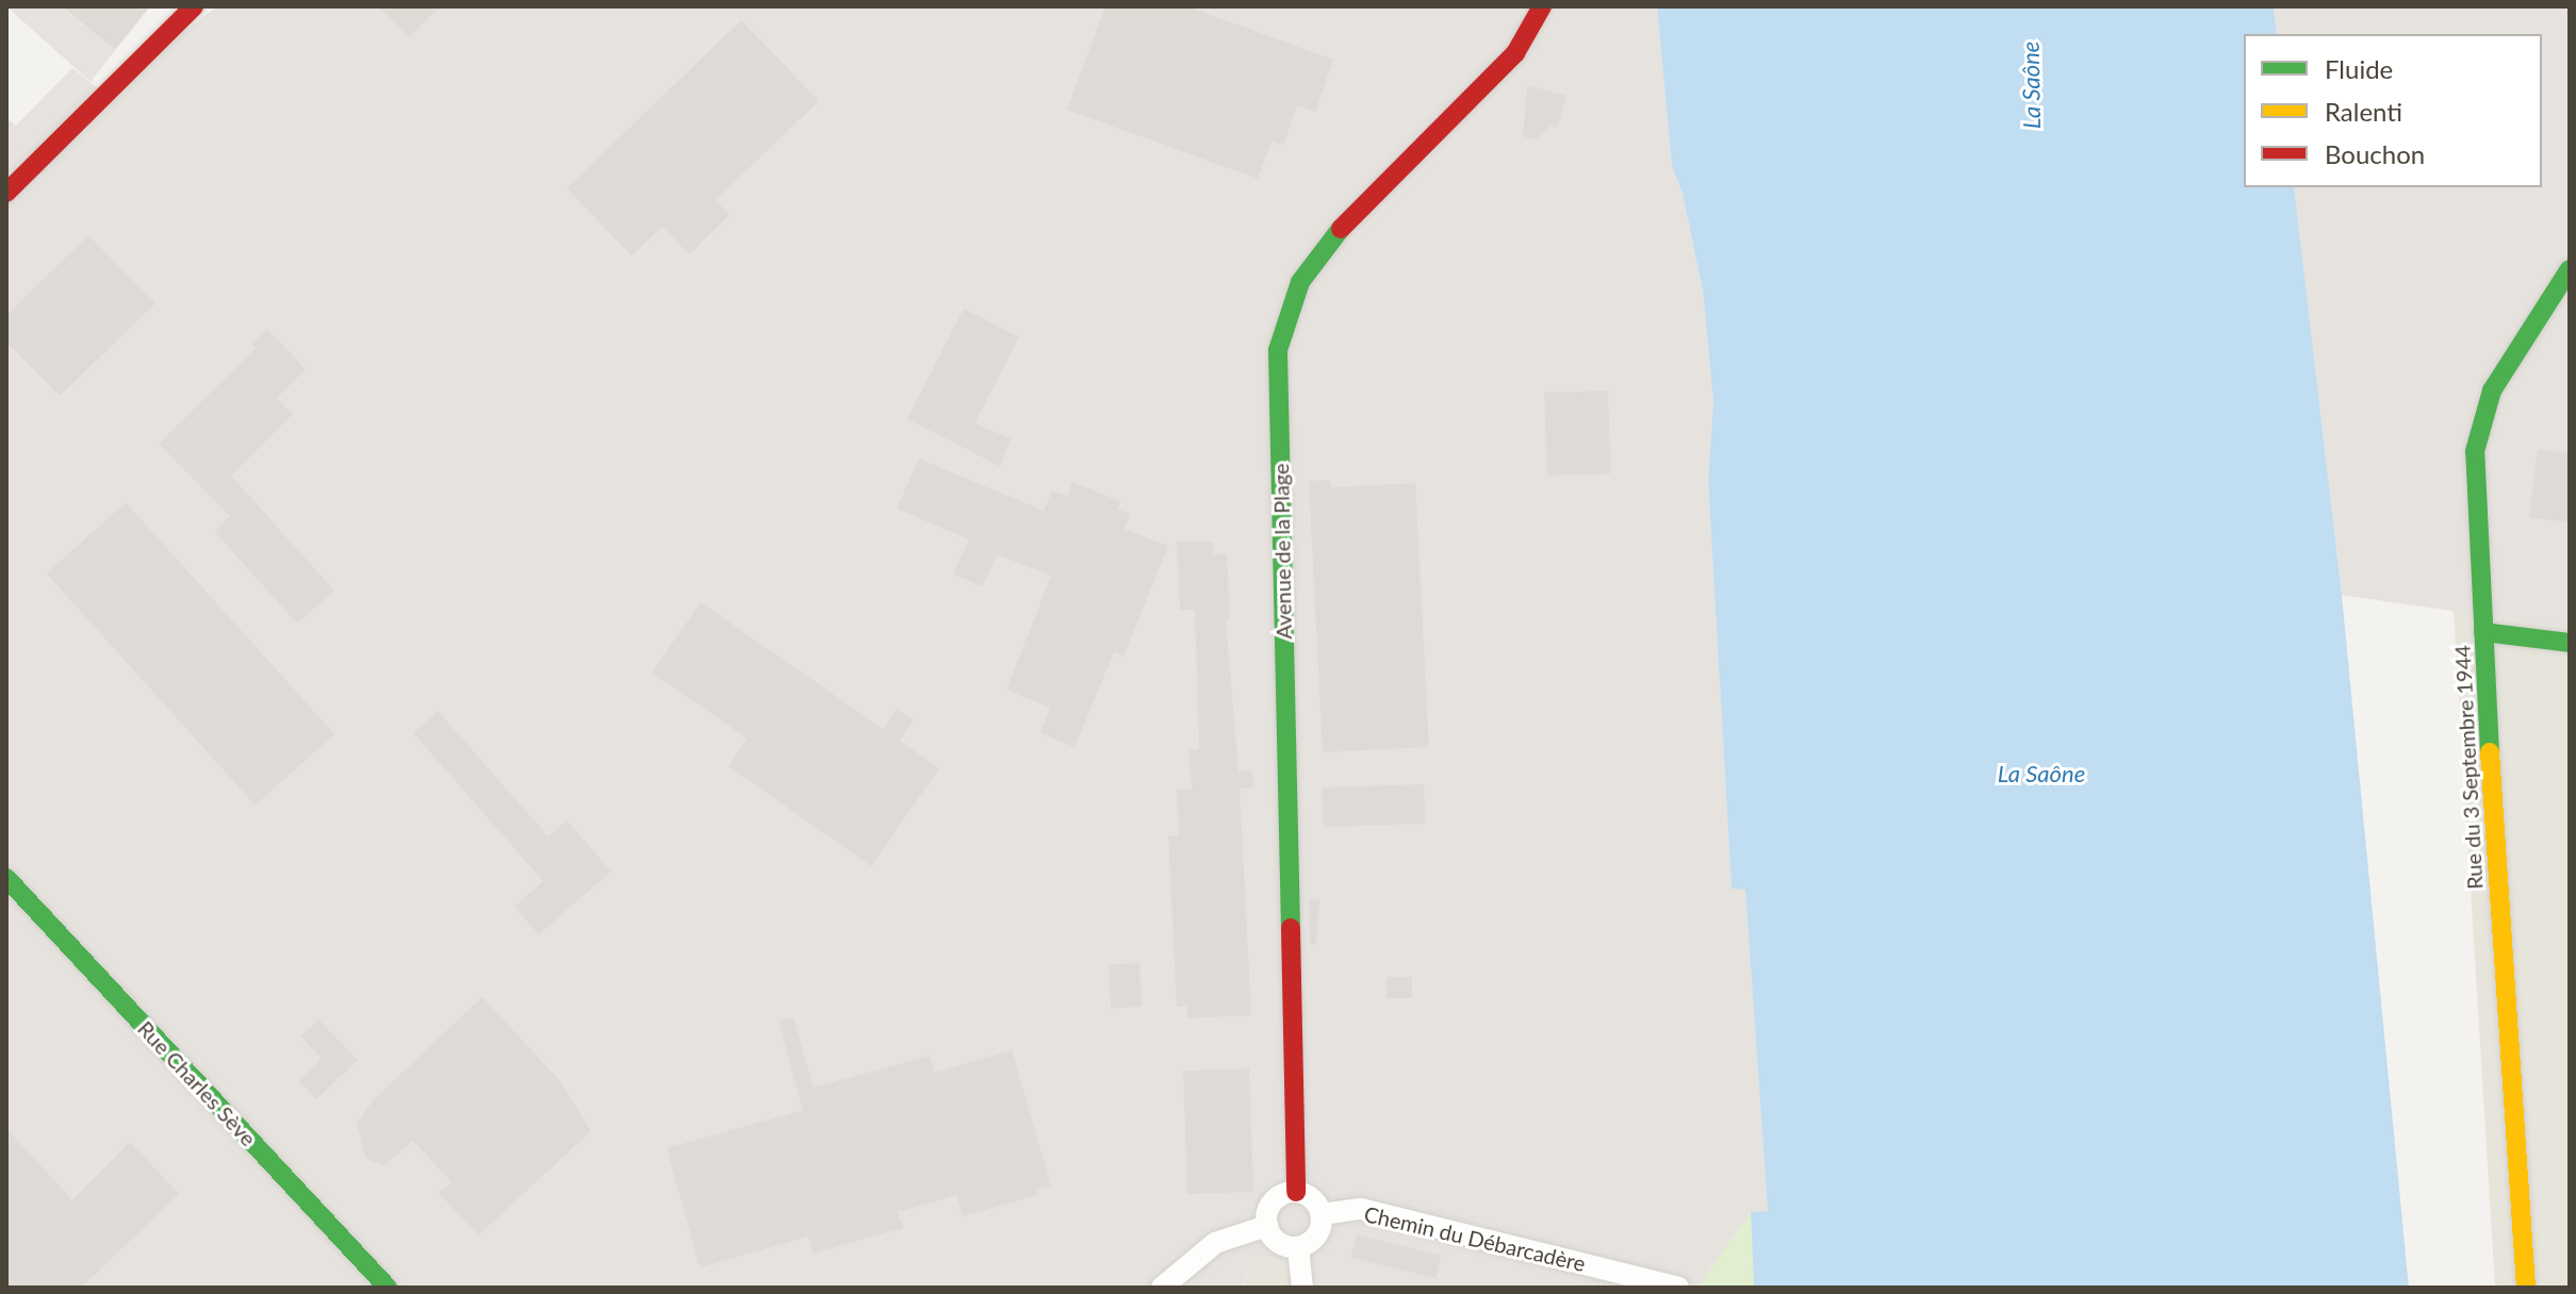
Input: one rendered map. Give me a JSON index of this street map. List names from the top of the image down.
{
  "streets": {
    "street": [
      "Avenue de la Plage",
      "Rue du 3 Septembre 1944",
      "Rue Charles Sève",
      "Chemin du Débarcadère"
    ]
  },
  "crossings": [
    ["Avenue de la Plage", "Chemin du Débarcadère"]
  ],
  "water": ["La Saône"],
  "legend": ["Fluide", "Ralenti", "Bouchon"]
}
